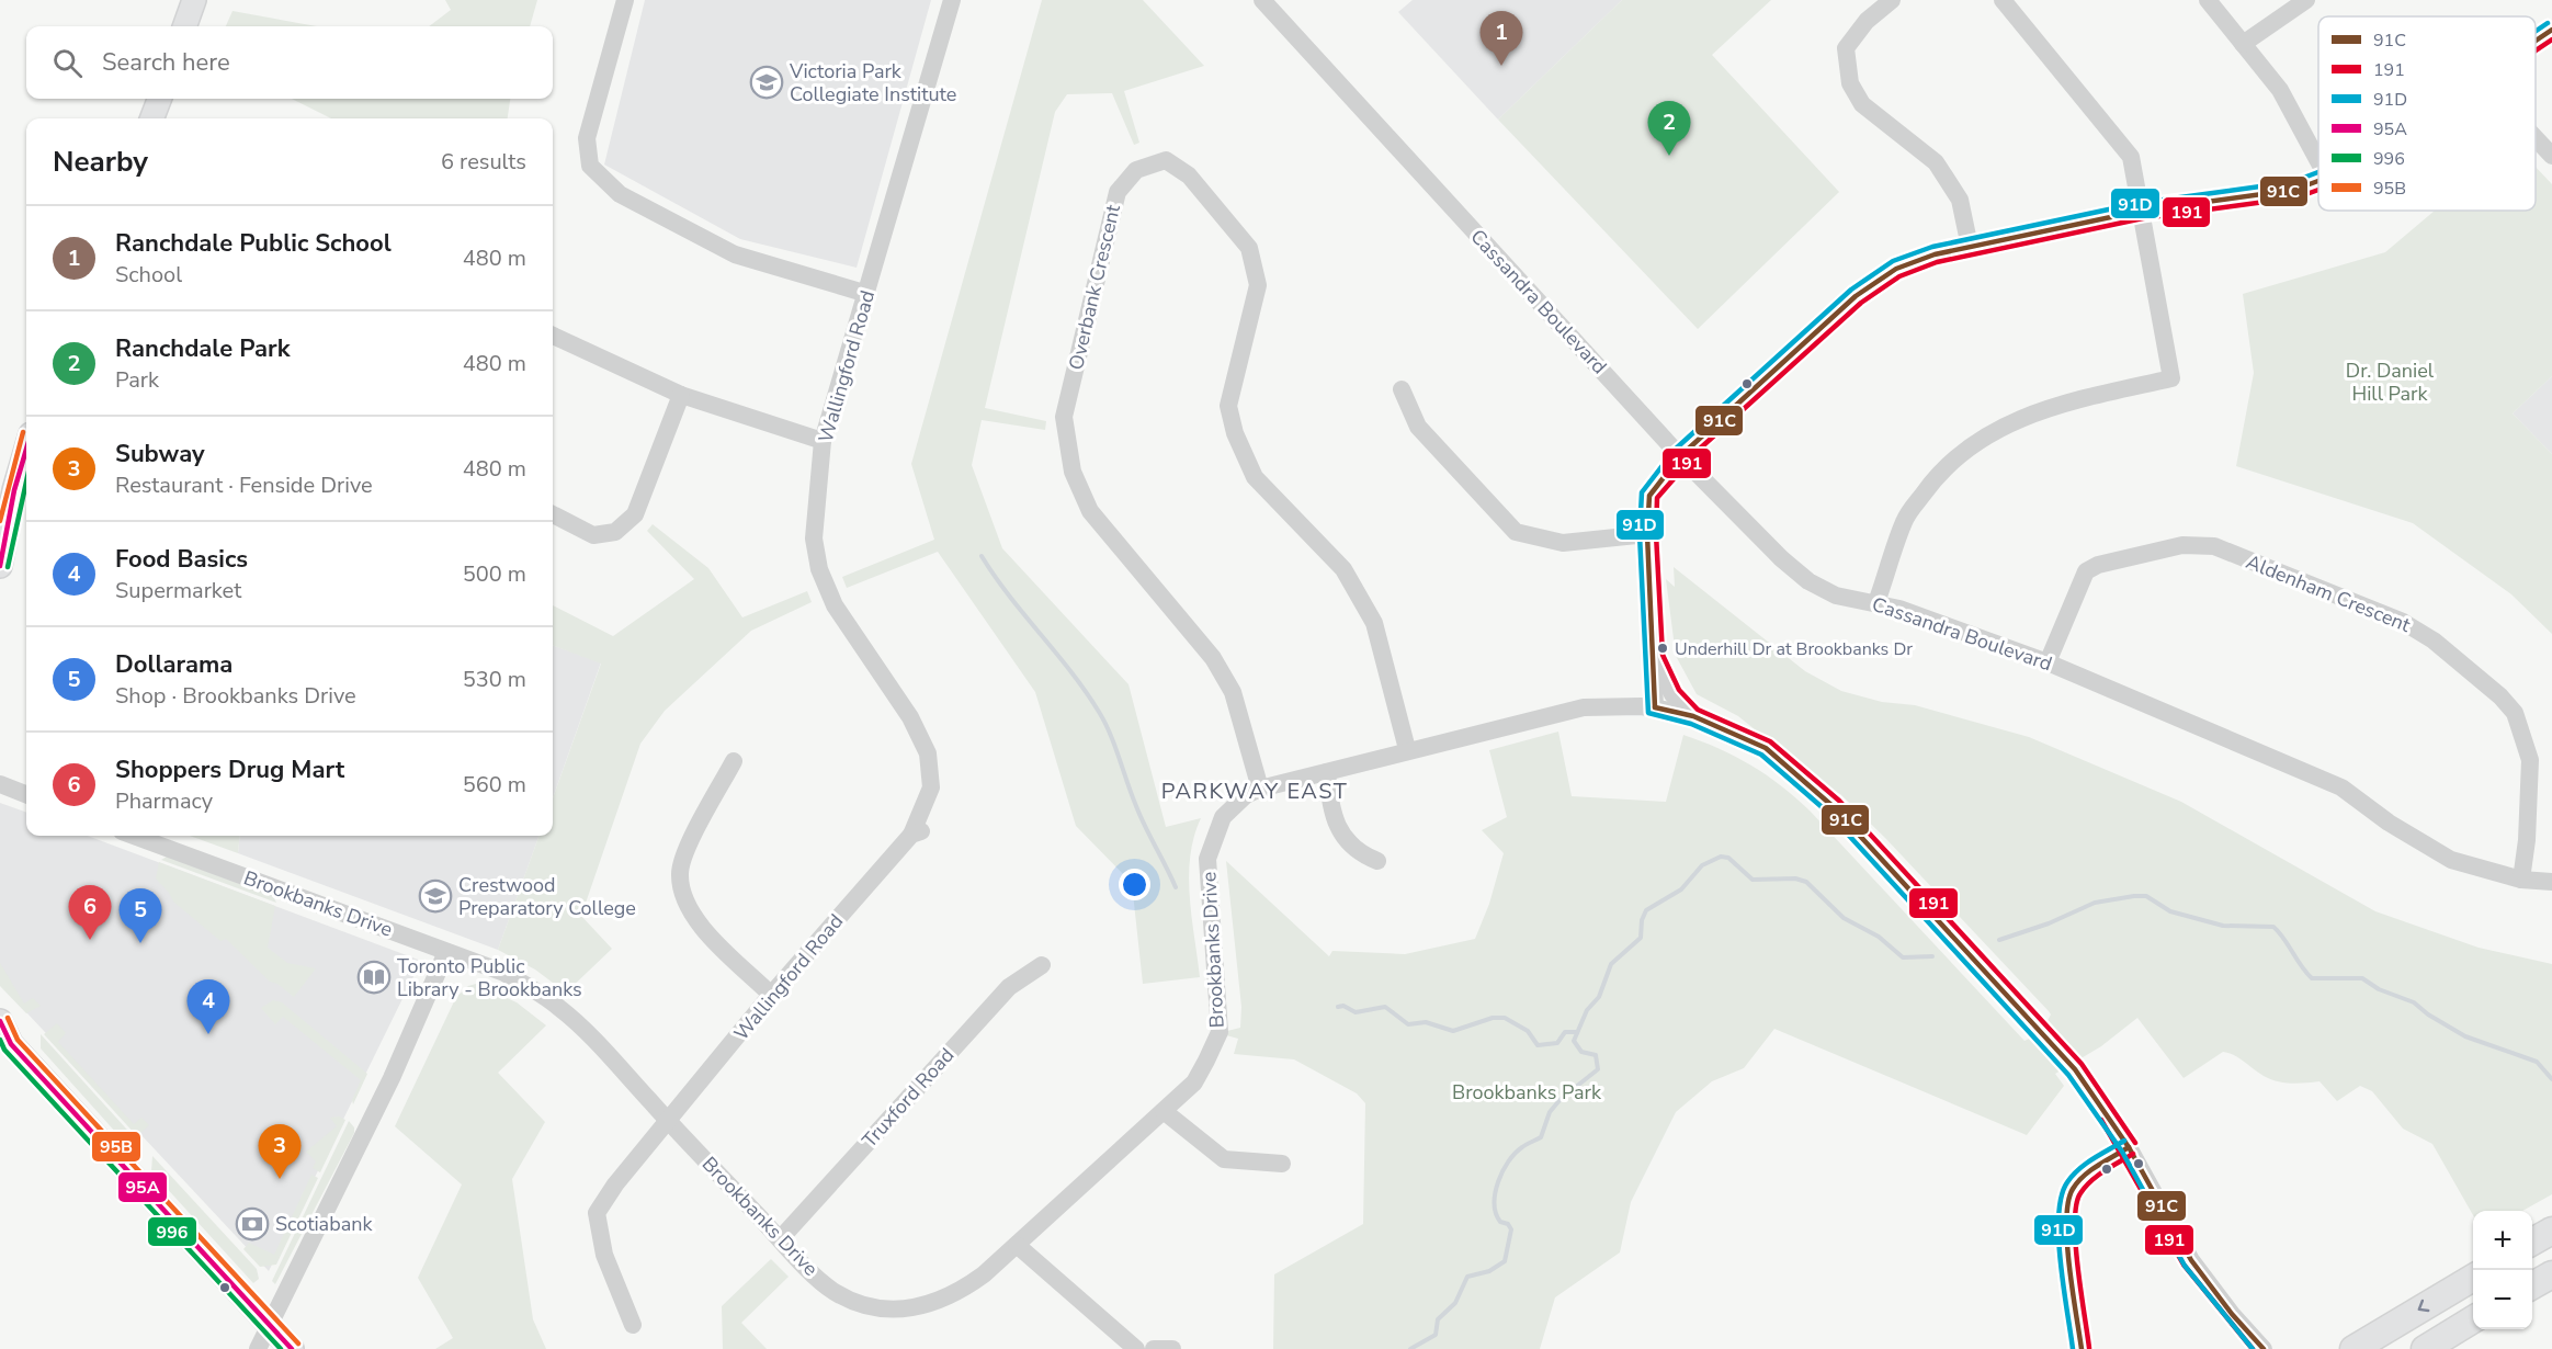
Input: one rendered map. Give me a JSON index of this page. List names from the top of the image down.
{
  "streets": {
    "street": [
      "Overbank Crescent",
      "Cassandra Boulevard",
      "Wallingford Road",
      "Aldenham Crescent",
      "Brookbanks Drive",
      "Truxford Road"
    ]
  },
  "crossings": [
    ["Overbank Crescent", "Brookbanks Drive"],
    ["Cassandra Boulevard", "Aldenham Crescent"],
    ["Wallingford Road", "Brookbanks Drive"],
    ["Brookbanks Drive", "Truxford Road"]
  ],
  "districts": ["PARKWAY EAST"],
  "parks": ["Dr. Daniel Hill Park", "Brookbanks Park"],
  "places": {
    "school or university": ["Victoria Park Collegiate Institute", "Crestwood Preparatory College"],
    "other": ["Underhill Dr at Brookbanks Dr"],
    "library": ["Toronto Public Library - Brookbanks"],
    "bank": ["Scotiabank"]
  },
  "lines": [
    "transit line 91D",
    "transit line 91C",
    "transit line 191",
    "transit line 95B",
    "transit line 95A",
    "transit line 996"
  ],
  "legend": [
    "91C",
    "191",
    "91D",
    "95A",
    "996",
    "95B"
  ],
  "page": {
    "pins": [
      "1",
      "2",
      "6",
      "5",
      "4",
      "3"
    ],
    "search": "Search here",
    "heading": ["Nearby", "6 results"],
    "list": [
      {
        "mark": "1",
        "name": "Ranchdale Public School",
        "note": "School",
        "value": "480 m"
      },
      {
        "mark": "2",
        "name": "Ranchdale Park",
        "note": "Park",
        "value": "480 m"
      },
      {
        "mark": "3",
        "name": "Subway",
        "note": "Restaurant · Fenside Drive",
        "value": "480 m"
      },
      {
        "mark": "4",
        "name": "Food Basics",
        "note": "Supermarket",
        "value": "500 m"
      },
      {
        "mark": "5",
        "name": "Dollarama",
        "note": "Shop · Brookbanks Drive",
        "value": "530 m"
      },
      {
        "mark": "6",
        "name": "Shoppers Drug Mart",
        "note": "Pharmacy",
        "value": "560 m"
      }
    ],
    "map_buttons": ["+", "−"]
  }
}
